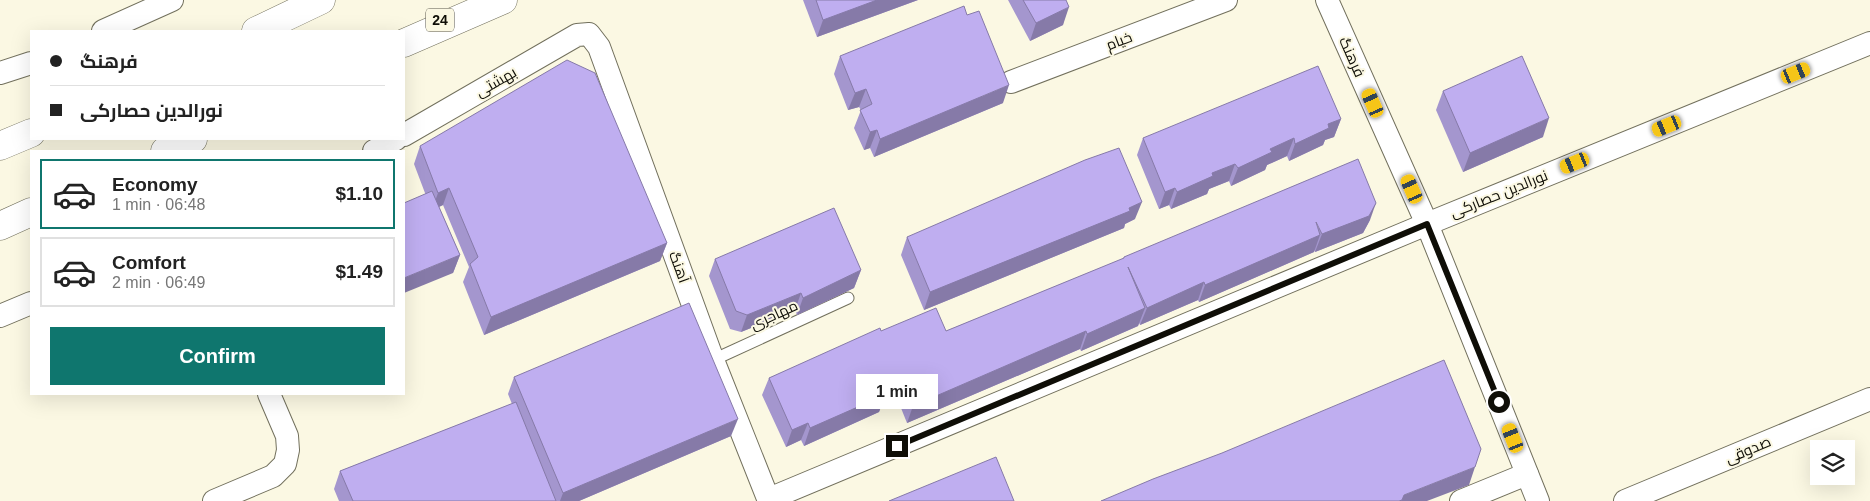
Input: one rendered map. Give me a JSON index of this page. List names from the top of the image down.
{
  "streets": {
    "highway": ["24"],
    "street": [
      "خیام",
      "فرهنگ",
      "بهشتی",
      "نورالدین حصارکی",
      "آهنگ",
      "صدوقی"
    ],
    "lane": ["مهاجری"]
  },
  "crossings": [
    ["فرهنگ", "نورالدین حصارکی"],
    ["بهشتی", "آهنگ"],
    ["نورالدین حصارکی", "آهنگ"],
    ["آهنگ", "مهاجری"]
  ],
  "page": {
    "banner": ["فرهنگ", "نورالدین حصارکی"],
    "list": [
      {
        "name": "Economy",
        "note": "1 min · 06:48",
        "value": "$1.10"
      },
      {
        "name": "Comfort",
        "note": "2 min · 06:49",
        "value": "$1.49"
      }
    ],
    "buttons": "Confirm",
    "bubble": "1 min"
  }
}
